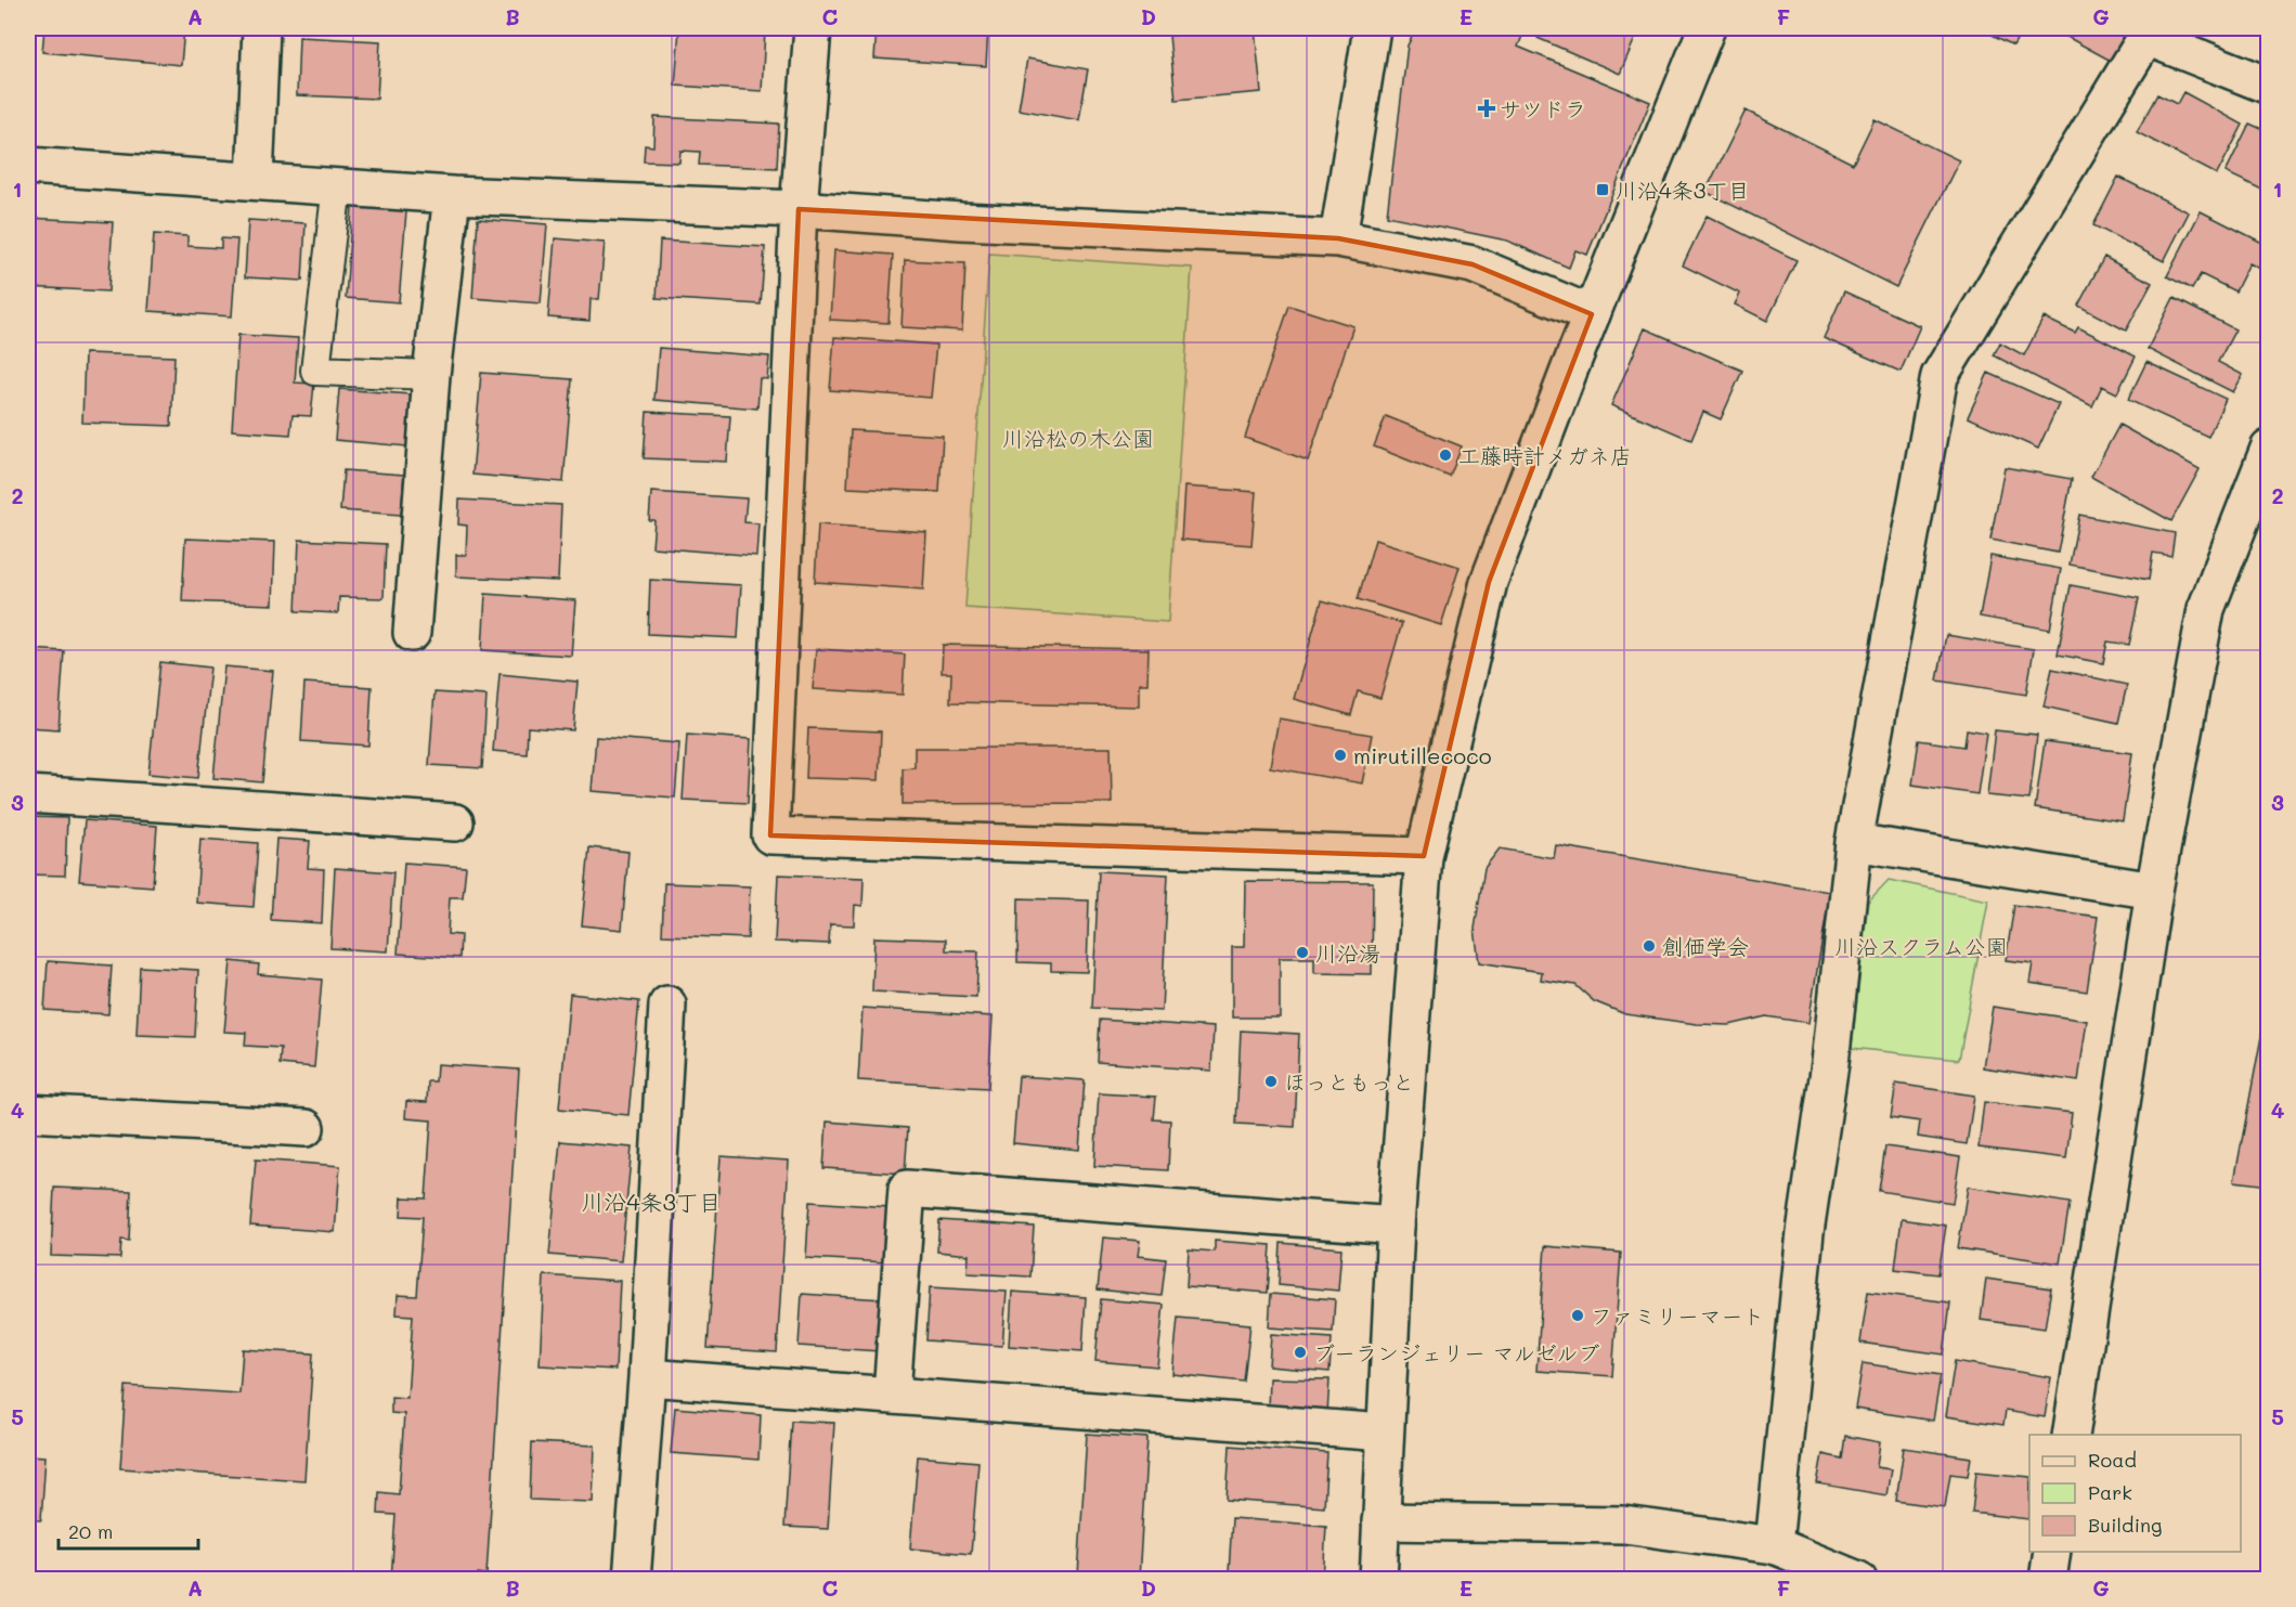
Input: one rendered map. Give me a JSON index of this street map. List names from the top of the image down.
{
  "districts": ["川沿4条3丁目"],
  "parks": ["川沿松の木公園", "川沿スクラム公園"],
  "places": {
    "health": ["サツドラ"],
    "transit": ["川沿4条3丁目"],
    "other": [
      "工藤時計メガネ店",
      "mirutillecoco",
      "創価学会",
      "川沿湯",
      "ほっともっと",
      "ファミリーマート",
      "ブーランジェリー マルゼルブ"
    ]
  },
  "legend": ["Road", "Park", "Building"],
  "scale_bar": "20 m",
  "grid": {
    "columns": [
      "A",
      "B",
      "C",
      "D",
      "E",
      "F",
      "G"
    ],
    "rows": [
      "1",
      "2",
      "3",
      "4",
      "5"
    ]
  }
}
